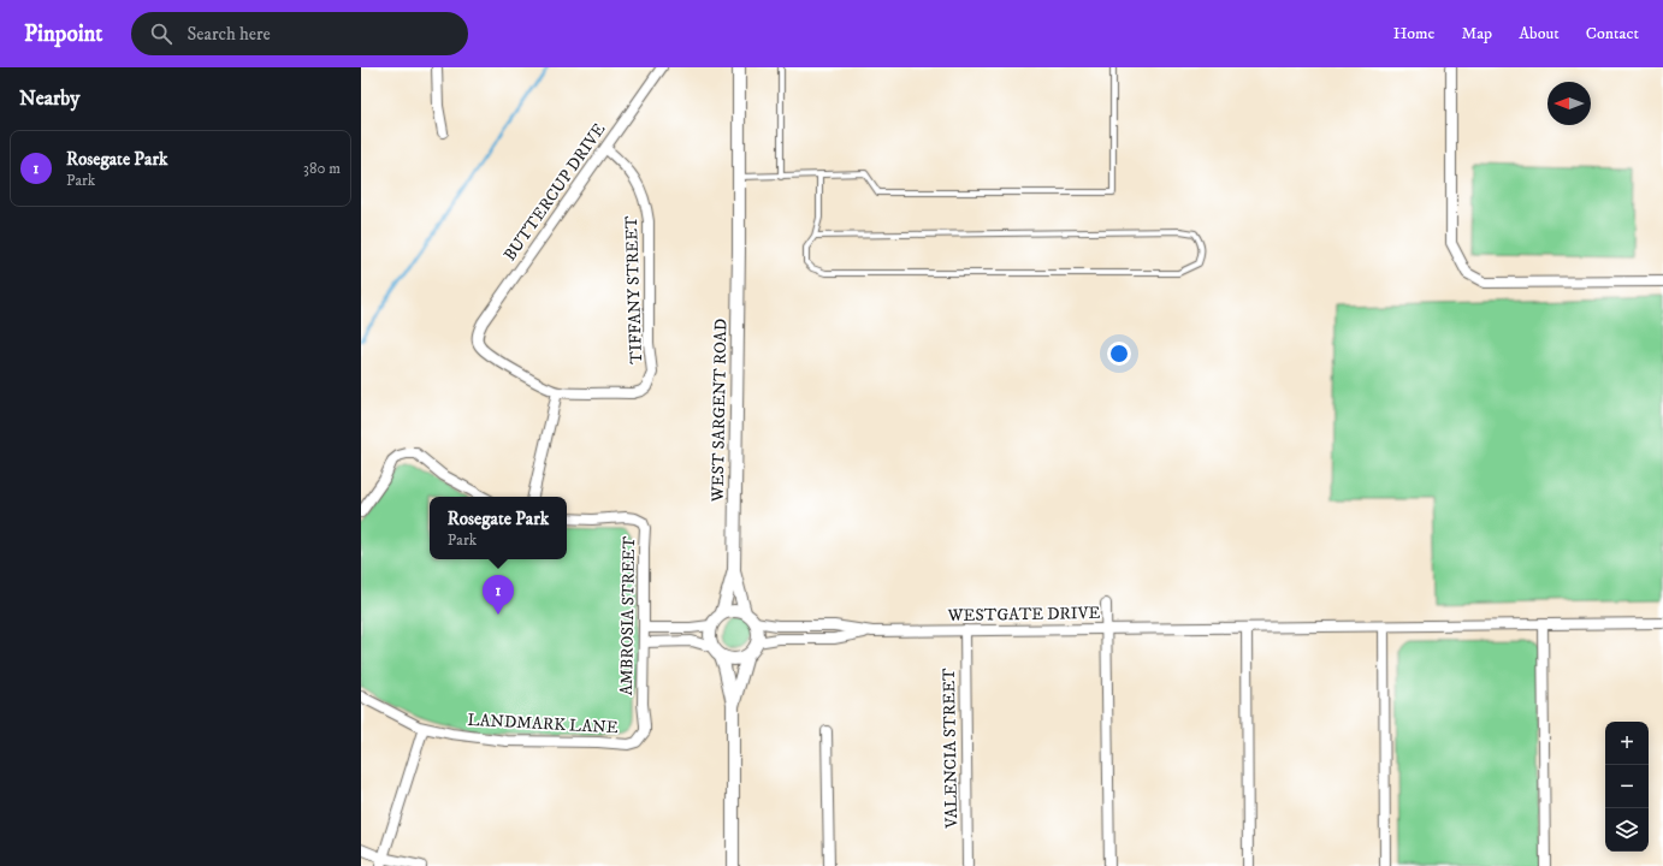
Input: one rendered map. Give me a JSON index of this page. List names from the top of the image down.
{
  "streets": {
    "street": [
      "BUTTERCUP DRIVE",
      "TIFFANY STREET",
      "WEST SARGENT ROAD",
      "WESTGATE DRIVE",
      "AMBROSIA STREET",
      "LANDMARK LANE",
      "VALENCIA STREET"
    ]
  },
  "crossings": [
    ["BUTTERCUP DRIVE", "TIFFANY STREET"],
    ["WEST SARGENT ROAD", "WESTGATE DRIVE"],
    ["WESTGATE DRIVE", "VALENCIA STREET"],
    ["AMBROSIA STREET", "LANDMARK LANE"]
  ],
  "north": "left",
  "page": {
    "header": "Pinpoint",
    "search": "Search here",
    "nav": [
      "Home",
      "Map",
      "About",
      "Contact"
    ],
    "heading": "Nearby",
    "list": [
      {
        "mark": "1",
        "name": "Rosegate Park",
        "note": "Park",
        "value": "380 m"
      }
    ],
    "popup": ["Rosegate Park", "Park"],
    "pins": "1",
    "map_buttons": ["+", "−"]
  }
}
